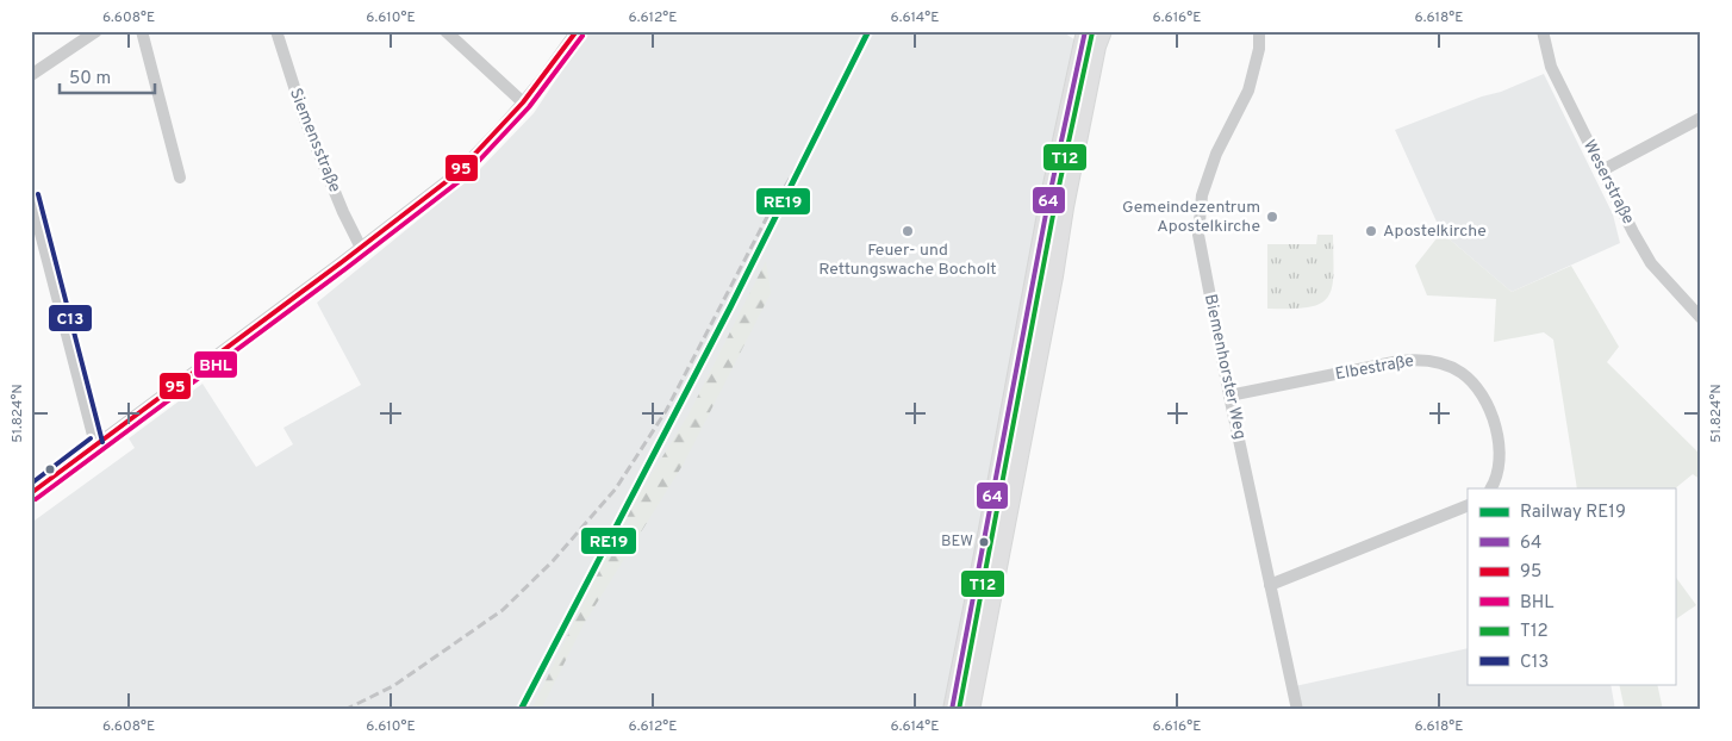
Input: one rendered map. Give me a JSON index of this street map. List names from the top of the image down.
{
  "streets": {
    "street": [
      "Siemensstraße",
      "Weserstraße",
      "Biemenhorster Weg",
      "Elbestraße"
    ]
  },
  "crossings": [
    ["Biemenhorster Weg", "Elbestraße"]
  ],
  "places": [
    "Gemeindezentrum Apostelkirche",
    "Feuer- und Rettungswache Bocholt",
    "Apostelkirche",
    "BEW"
  ],
  "lines": [
    "rail line RE19",
    "transit line 64",
    "transit line 95",
    "transit line T12",
    "transit line BHL",
    "transit line C13"
  ],
  "legend": [
    "Railway RE19",
    "64",
    "95",
    "BHL",
    "T12",
    "C13"
  ],
  "scale_bar": "50 m",
  "coordinates": [
    "6.608°E",
    "6.610°E",
    "6.612°E",
    "6.614°E",
    "6.616°E",
    "6.618°E",
    "51.824°N"
  ]
}
